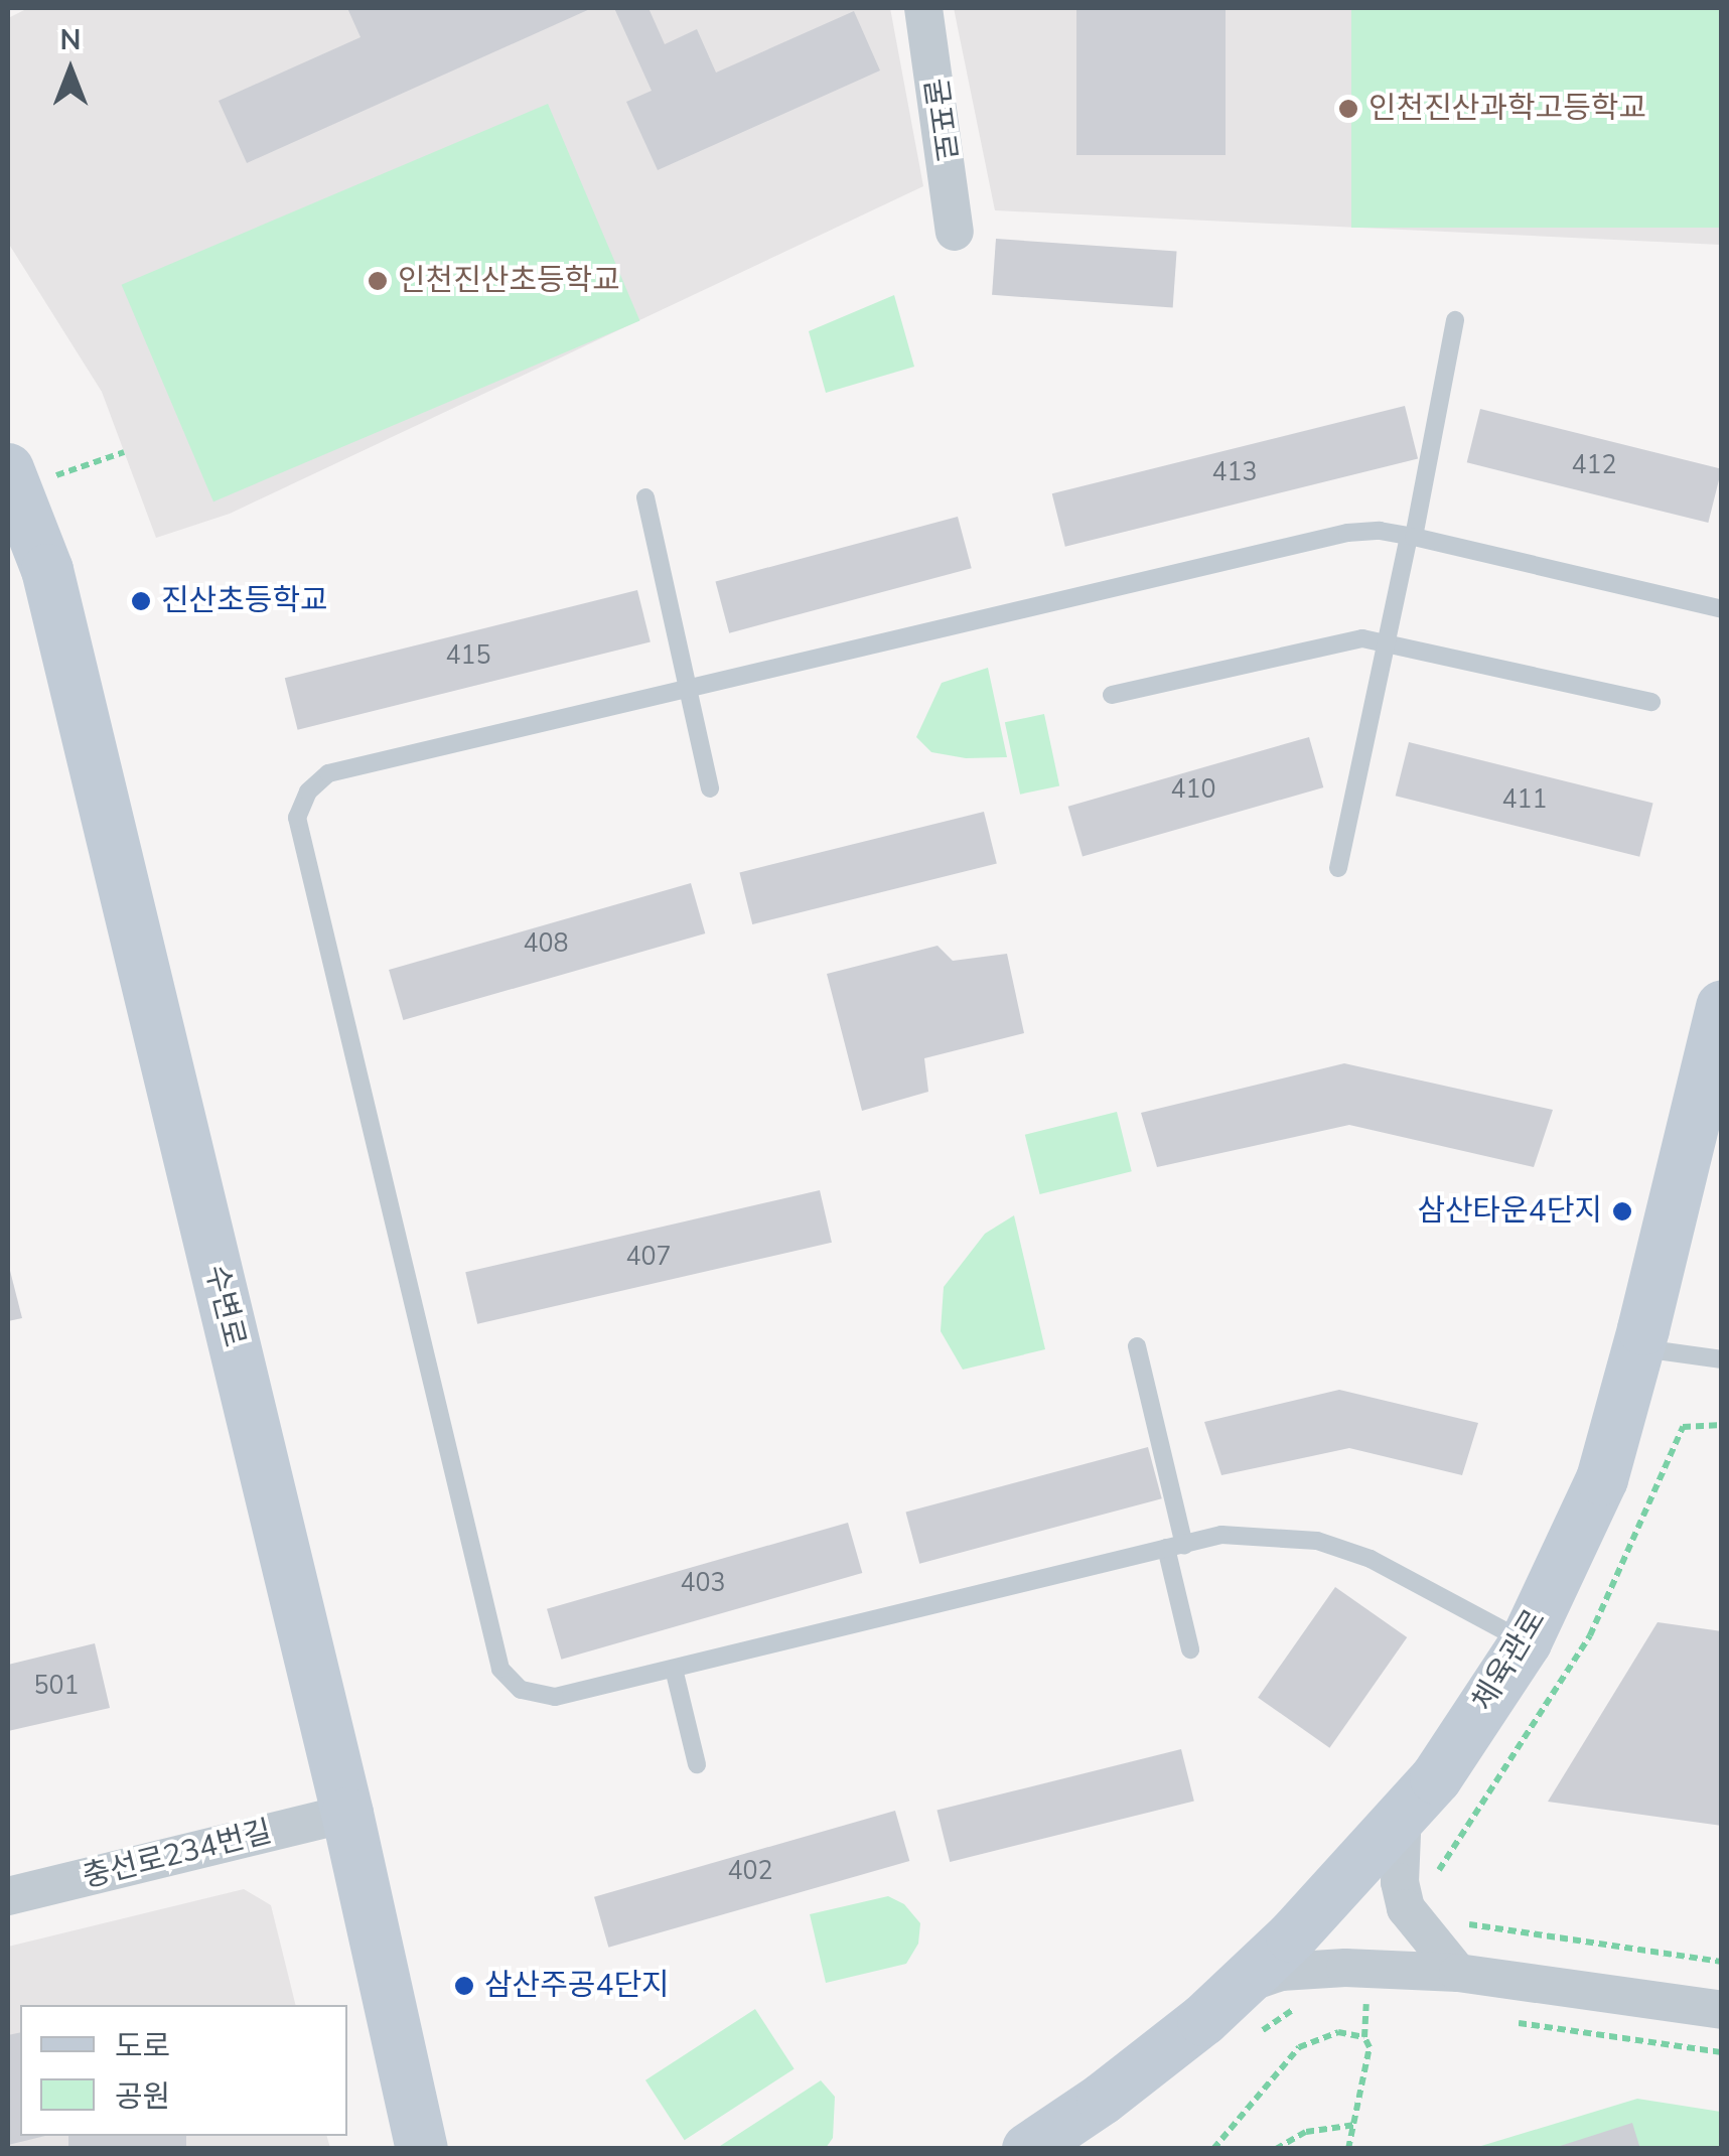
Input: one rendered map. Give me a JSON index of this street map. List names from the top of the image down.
{
  "streets": {
    "main road": ["수변로", "체육관로"],
    "street": ["굴포로", "충선로234번길"]
  },
  "crossings": [
    ["수변로", "충선로234번길"]
  ],
  "places": [
    "인천진산과학고등학교",
    "인천진산초등학교",
    "진산초등학교",
    "삼산타운4단지",
    "삼산주공4단지"
  ],
  "house_numbers": [
    "412",
    "413",
    "415",
    "410",
    "411",
    "408",
    "407",
    "403",
    "501",
    "402"
  ],
  "legend": ["도로", "공원"],
  "north": "top"
}
